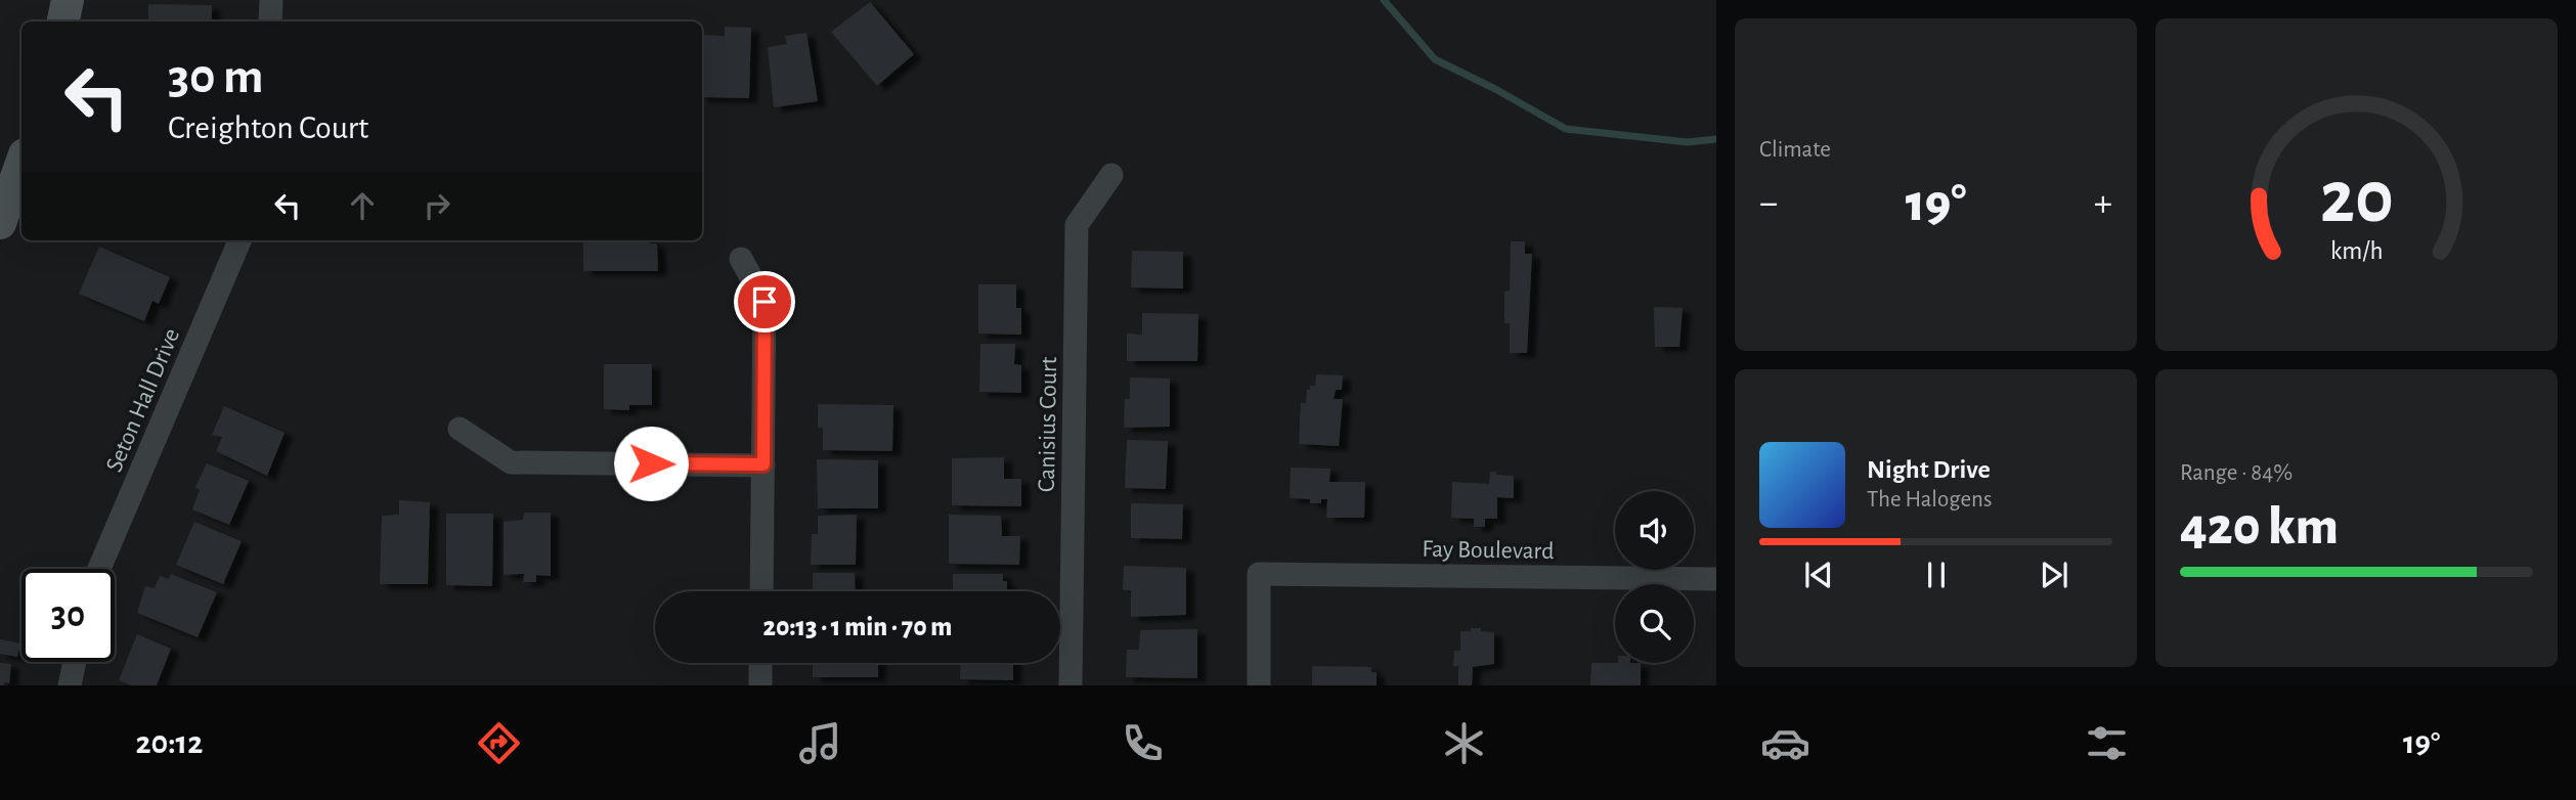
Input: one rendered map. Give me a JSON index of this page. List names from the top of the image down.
{
  "streets": {
    "street": ["Seton Hall Drive", "Canisius Court", "Fay Boulevard"]
  },
  "page": {
    "tile": [
      "Climate",
      ["Range · 84%", "420 km"]
    ],
    "turn": ["30 m", "Creighton Court"],
    "heat": ["−", "19°", "+"],
    "song": ["Night Drive", "The Halogens"],
    "limit": "30",
    "trip": "20:13 · 1 min · 70 m",
    "tabs": ["20:12", "19°"],
    "gauge": ["20", "km/h"]
  }
}
